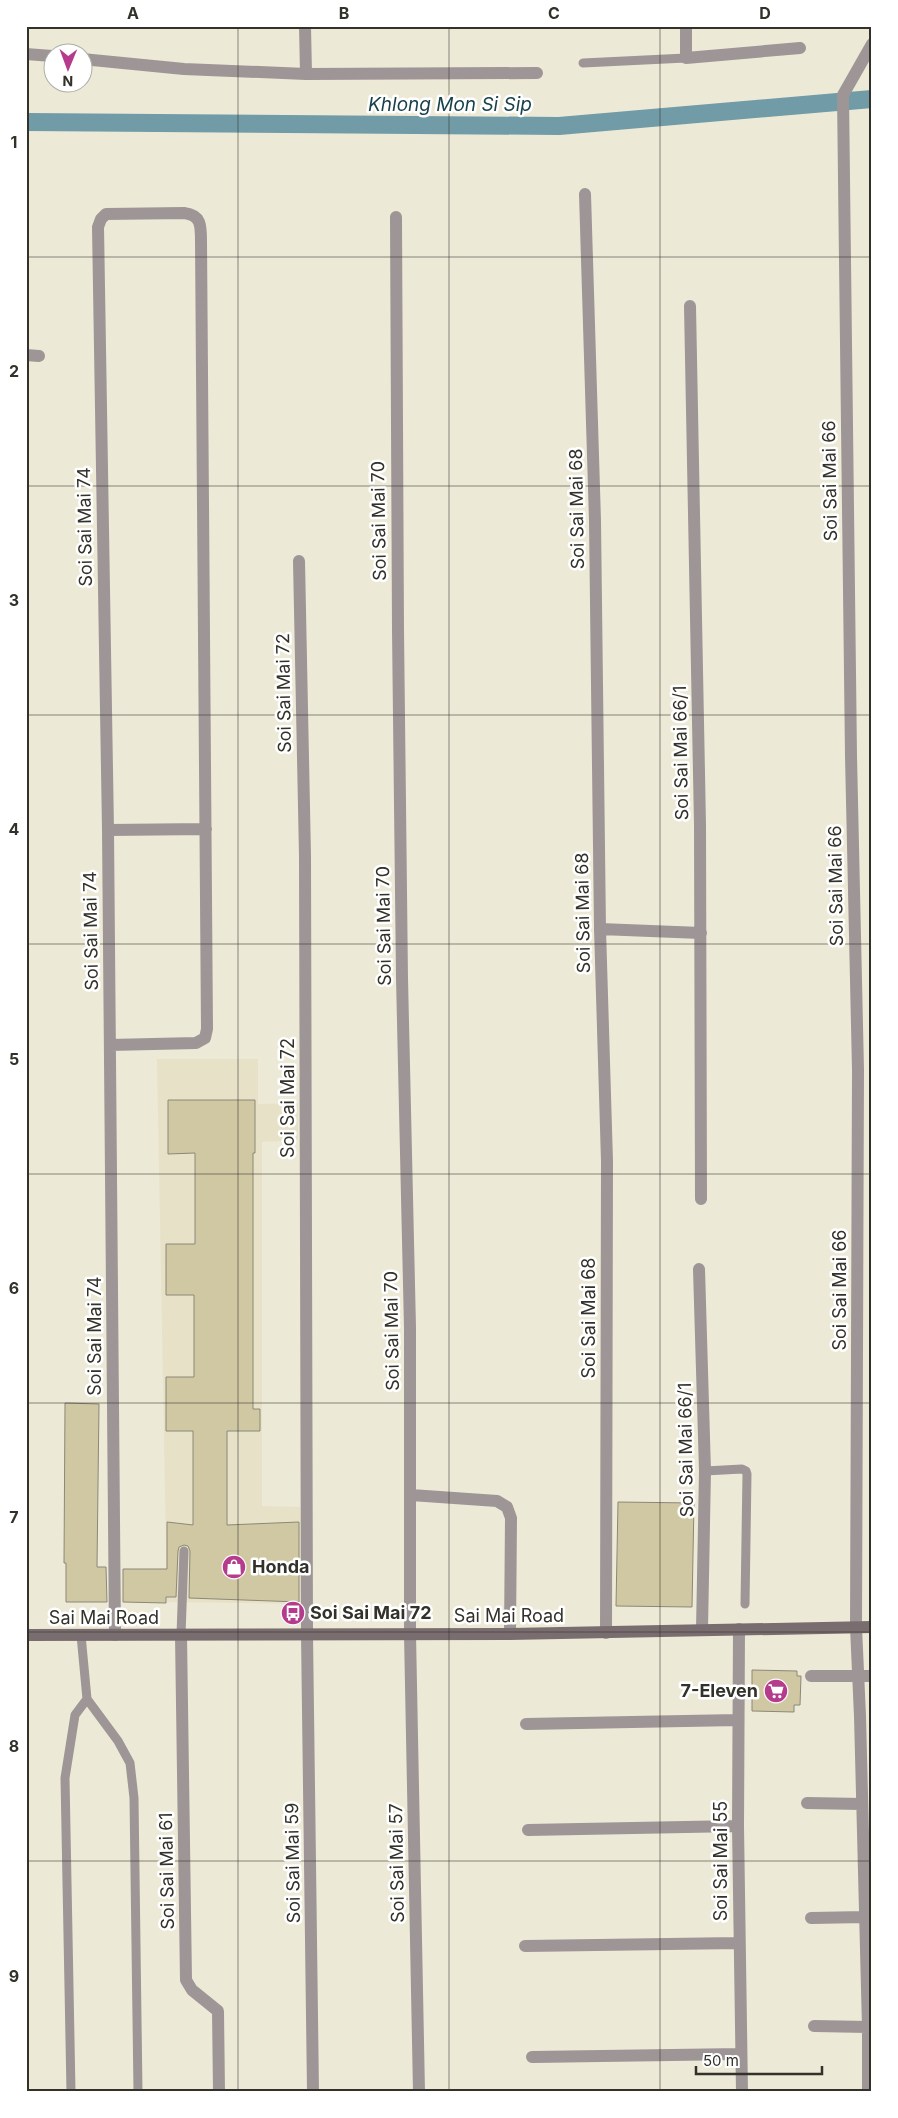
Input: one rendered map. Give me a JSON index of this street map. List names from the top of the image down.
{
  "streets": {
    "main road": ["Sai Mai Road"],
    "street": [
      "Soi Sai Mai 66",
      "Soi Sai Mai 68",
      "Soi Sai Mai 70",
      "Soi Sai Mai 74",
      "Soi Sai Mai 72",
      "Soi Sai Mai 66/1",
      "Soi Sai Mai 55",
      "Soi Sai Mai 59",
      "Soi Sai Mai 57",
      "Soi Sai Mai 61"
    ]
  },
  "crossings": [
    ["Soi Sai Mai 66", "Sai Mai Road"],
    ["Soi Sai Mai 68", "Sai Mai Road"],
    ["Soi Sai Mai 70", "Sai Mai Road"],
    ["Soi Sai Mai 70", "Soi Sai Mai 57"],
    ["Soi Sai Mai 74", "Sai Mai Road"],
    ["Soi Sai Mai 72", "Sai Mai Road"],
    ["Soi Sai Mai 72", "Soi Sai Mai 59"],
    ["Soi Sai Mai 66/1", "Sai Mai Road"],
    ["Sai Mai Road", "Soi Sai Mai 55"],
    ["Sai Mai Road", "Soi Sai Mai 59"],
    ["Sai Mai Road", "Soi Sai Mai 57"],
    ["Sai Mai Road", "Soi Sai Mai 61"]
  ],
  "water": ["Khlong Mon Si Sip"],
  "places": {
    "shop": ["Honda"],
    "bus stop": ["Soi Sai Mai 72"],
    "supermarket": ["7-Eleven"]
  },
  "scale_bar": "50 m",
  "north": "bottom",
  "grid": {
    "columns": [
      "A",
      "B",
      "C",
      "D"
    ],
    "rows": [
      "1",
      "2",
      "3",
      "4",
      "5",
      "6",
      "7",
      "8",
      "9"
    ]
  }
}
